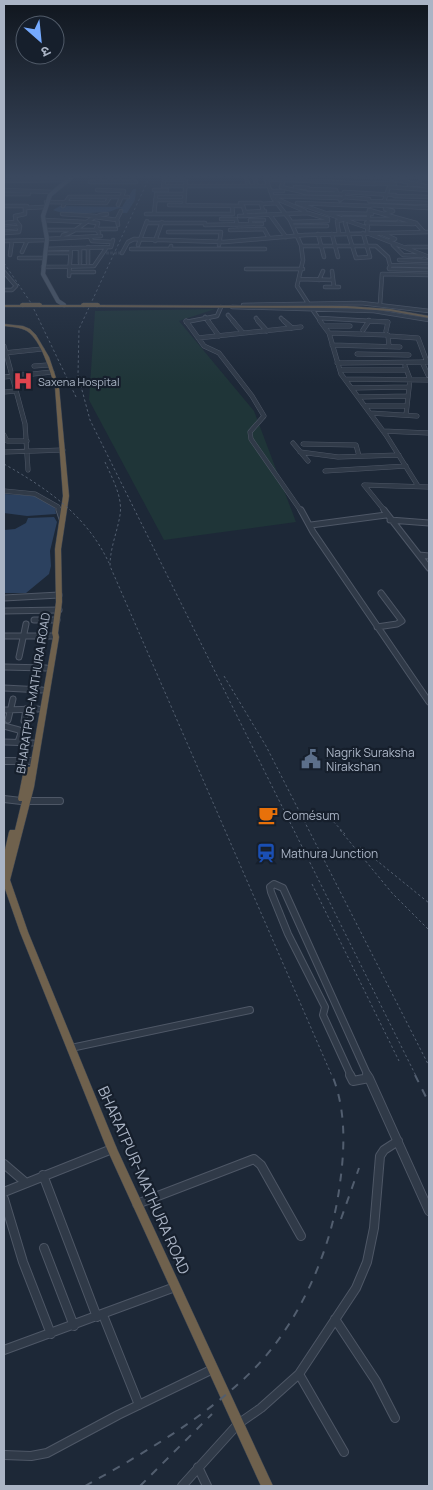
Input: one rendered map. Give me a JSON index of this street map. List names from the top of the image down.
{
  "streets": {
    "highway": ["BHARATPUR-MATHURA ROAD"]
  },
  "places": {
    "hospital": ["Saxena Hospital"],
    "public building": ["Nagrik Suraksha Nirakshan"],
    "cafe": ["Comésum"],
    "station": ["Mathura Junction"]
  },
  "north": "bottom right"
}
